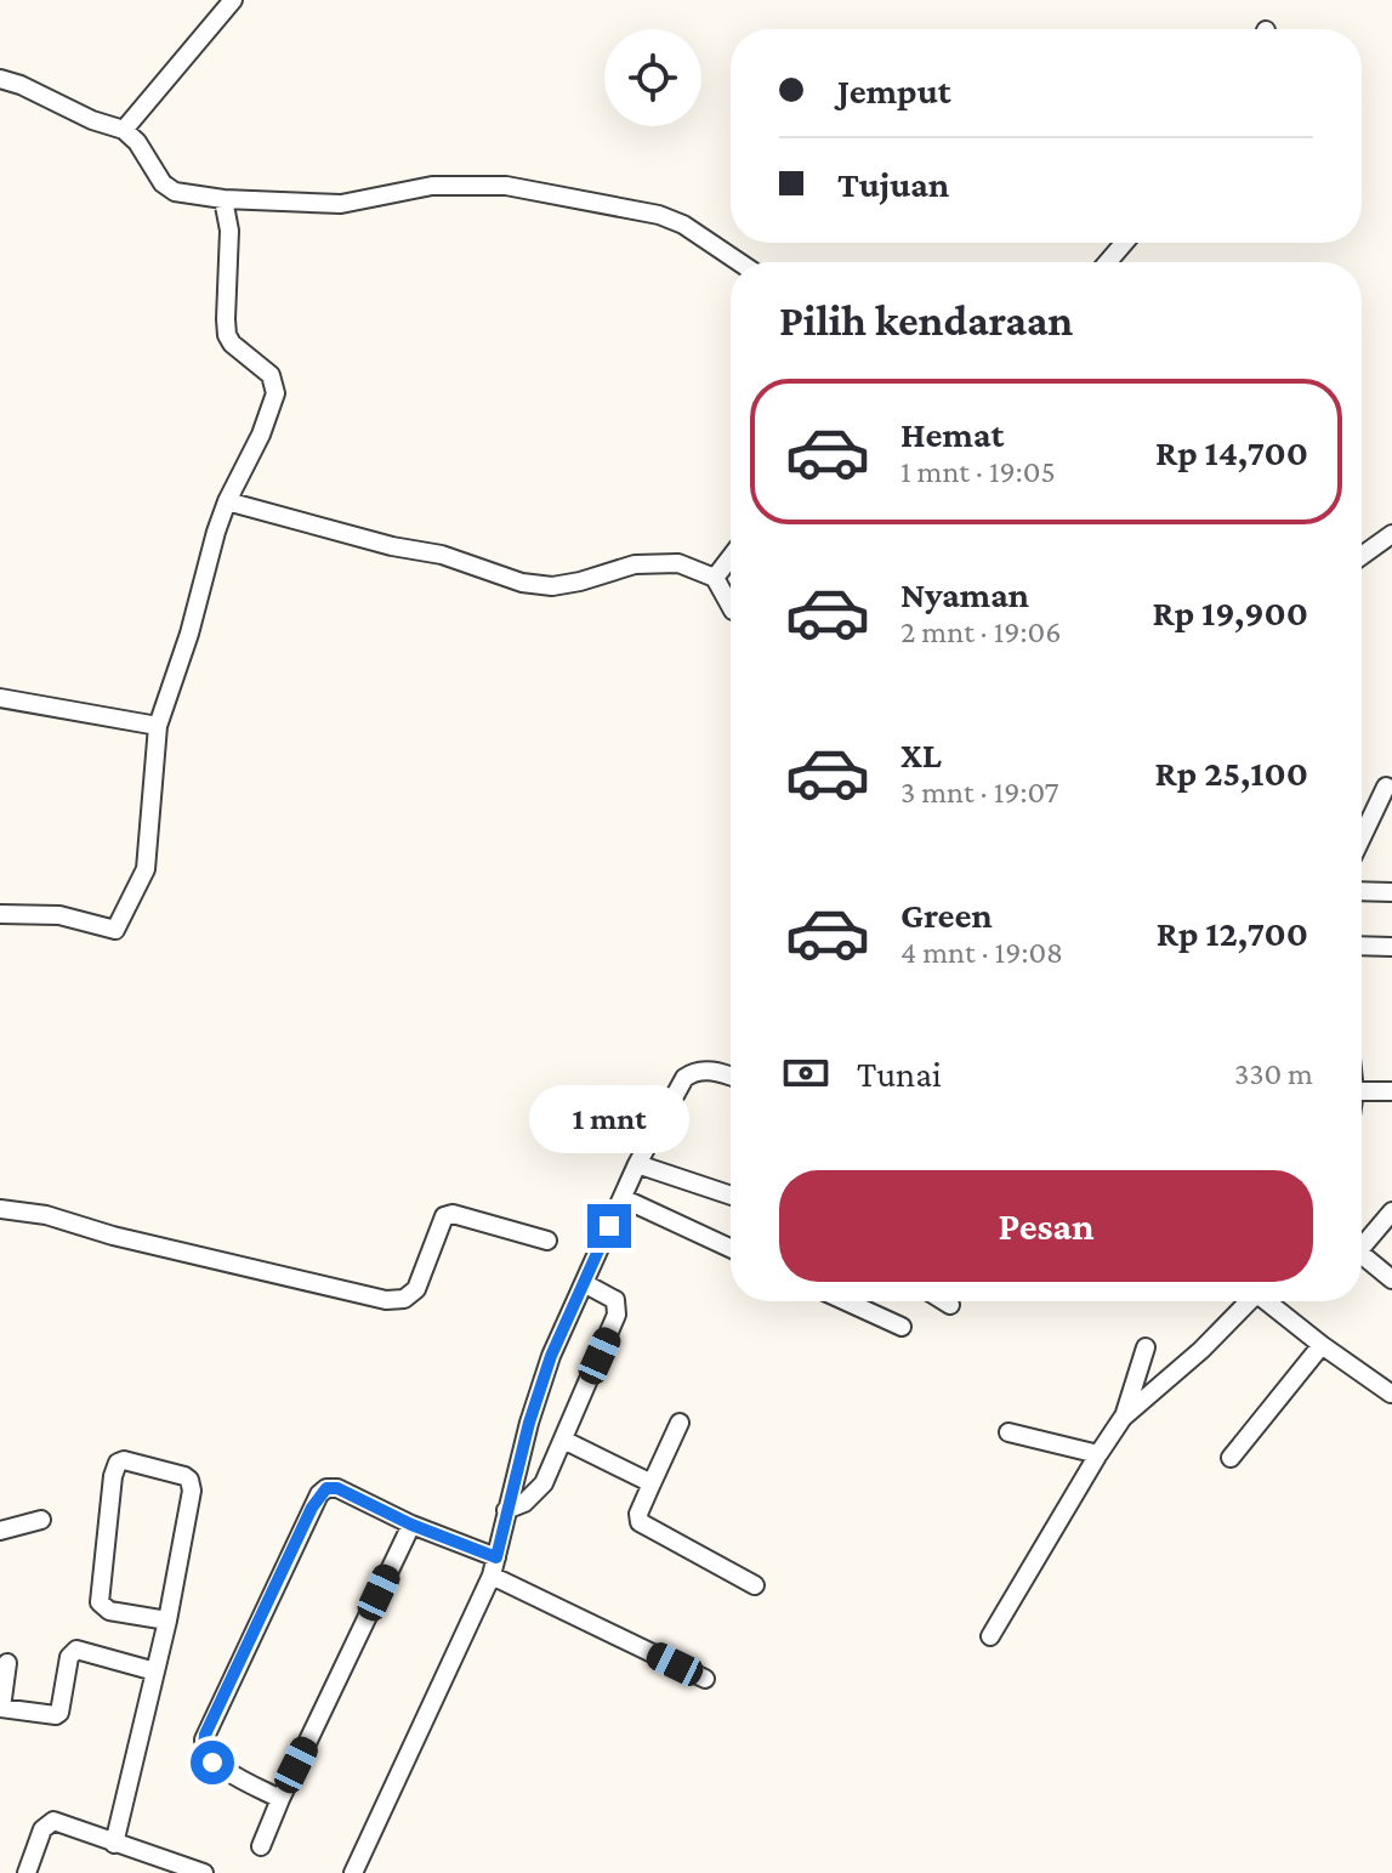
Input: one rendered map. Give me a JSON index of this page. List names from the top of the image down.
{
  "page": {
    "banner": ["Jemput", "Tujuan"],
    "heading": "Pilih kendaraan",
    "list": [
      {
        "name": "Hemat",
        "note": "1 mnt · 19:05",
        "value": "Rp 14,700"
      },
      {
        "name": "Nyaman",
        "note": "2 mnt · 19:06",
        "value": "Rp 19,900"
      },
      {
        "name": "XL",
        "note": "3 mnt · 19:07",
        "value": "Rp 25,100"
      },
      {
        "name": "Green",
        "note": "4 mnt · 19:08",
        "value": "Rp 12,700"
      }
    ],
    "pay": ["Tunai", "330 m"],
    "bubble": "1 mnt",
    "buttons": "Pesan"
  }
}
